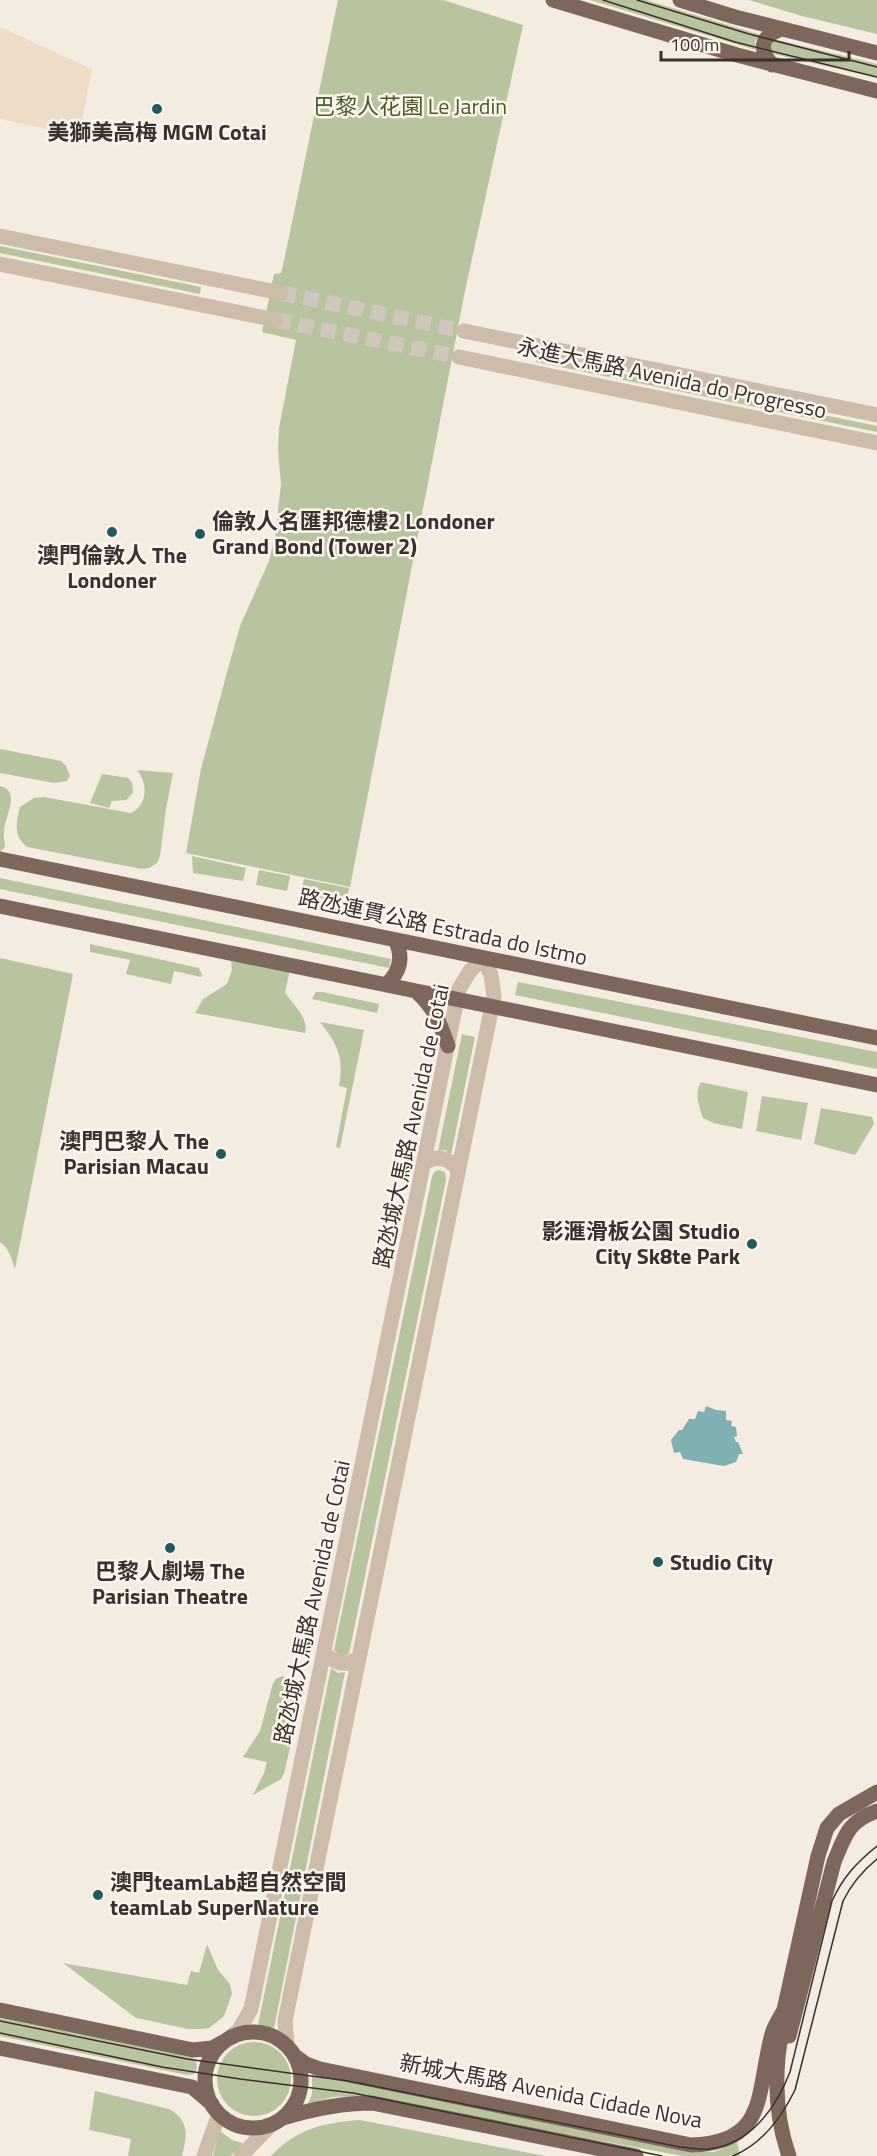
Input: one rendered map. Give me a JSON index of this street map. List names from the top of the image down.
{
  "streets": {
    "main road": ["路氹連貫公路 Estrada do Istmo", "新城大馬路 Avenida Cidade Nova"],
    "street": ["永進大馬路 Avenida do Progresso", "路氹城大馬路 Avenida de Cotai"]
  },
  "crossings": [
    ["路氹連貫公路 Estrada do Istmo", "路氹城大馬路 Avenida de Cotai"],
    ["路氹城大馬路 Avenida de Cotai", "新城大馬路 Avenida Cidade Nova"]
  ],
  "parks": ["巴黎人花園 Le Jardin"],
  "places": [
    "美獅美高梅 MGM Cotai",
    "澳門倫敦人 The Londoner",
    "倫敦人名匯邦德樓2 Londoner Grand Bond (Tower 2)",
    "澳門巴黎人 The Parisian Macau",
    "影滙滑板公園 Studio City Sk8te Park",
    "巴黎人劇場 The Parisian Theatre",
    "Studio City",
    "澳門teamLab超自然空間 teamLab SuperNature"
  ],
  "scale_bar": "100 m"
}
